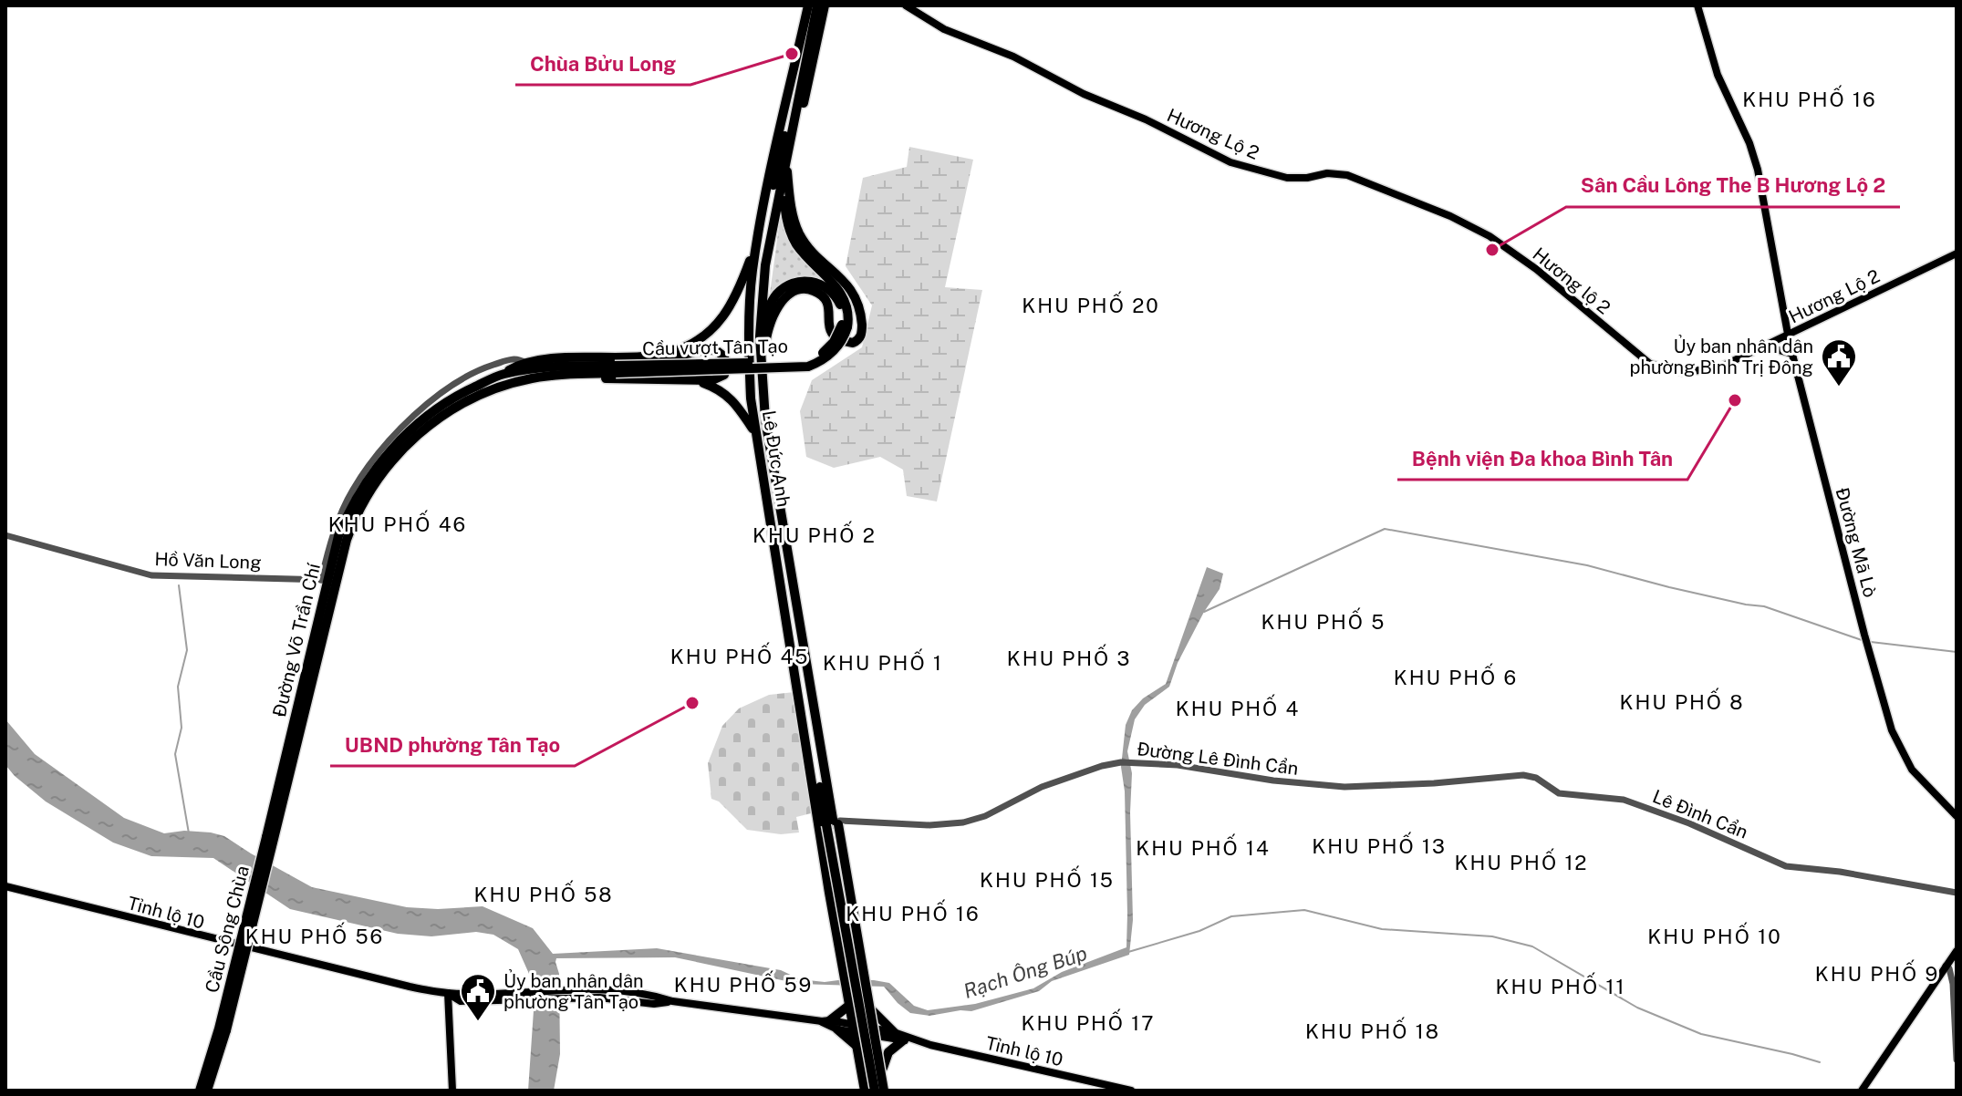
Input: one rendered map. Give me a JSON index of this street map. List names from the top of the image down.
{
  "streets": {
    "highway": ["Lê Đức Anh", "Đường Võ Trần Chí", "Cầu Sông Chùa"],
    "main road": [
      "Hương Lộ 2",
      "Hương lộ 2",
      "Đường Mã Lò",
      "Tỉnh lộ 10"
    ],
    "street": ["Hồ Văn Long", "Đường Lê Đình Cẩn", "Lê Đình Cẩn"]
  },
  "crossings": [
    ["Hương Lộ 2", "Hương lộ 2"],
    ["Hương Lộ 2", "Đường Mã Lò"],
    ["Lê Đức Anh", "Đường Lê Đình Cẩn"],
    ["Lê Đức Anh", "Tỉnh lộ 10"],
    ["Hồ Văn Long", "Đường Võ Trần Chí"],
    ["Đường Võ Trần Chí", "Cầu Sông Chùa"],
    ["Đường Lê Đình Cẩn", "Lê Đình Cẩn"]
  ],
  "districts": [
    "KHU PHỐ 16",
    "KHU PHỐ 20",
    "KHU PHỐ 46",
    "KHU PHỐ 2",
    "KHU PHỐ 5",
    "KHU PHỐ 45",
    "KHU PHỐ 3",
    "KHU PHỐ 1",
    "KHU PHỐ 6",
    "KHU PHỐ 8",
    "KHU PHỐ 4",
    "KHU PHỐ 13",
    "KHU PHỐ 14",
    "KHU PHỐ 12",
    "KHU PHỐ 15",
    "KHU PHỐ 58",
    "KHU PHỐ 16",
    "KHU PHỐ 56",
    "KHU PHỐ 10",
    "KHU PHỐ 9",
    "KHU PHỐ 59",
    "KHU PHỐ 11",
    "KHU PHỐ 17",
    "KHU PHỐ 18"
  ],
  "water": ["Rạch Ông Búp"],
  "places": {
    "other": [
      "Chùa Bửu Long",
      "Sân Cầu Lông The B Hương Lộ 2",
      "Bệnh viện Đa khoa Bình Tân",
      "UBND phường Tân Tạo"
    ],
    "public building": ["Ủy ban nhân dân phường Bình Trị Đông", "Ủy ban nhân dân phường Tân Tạo"]
  }
}
